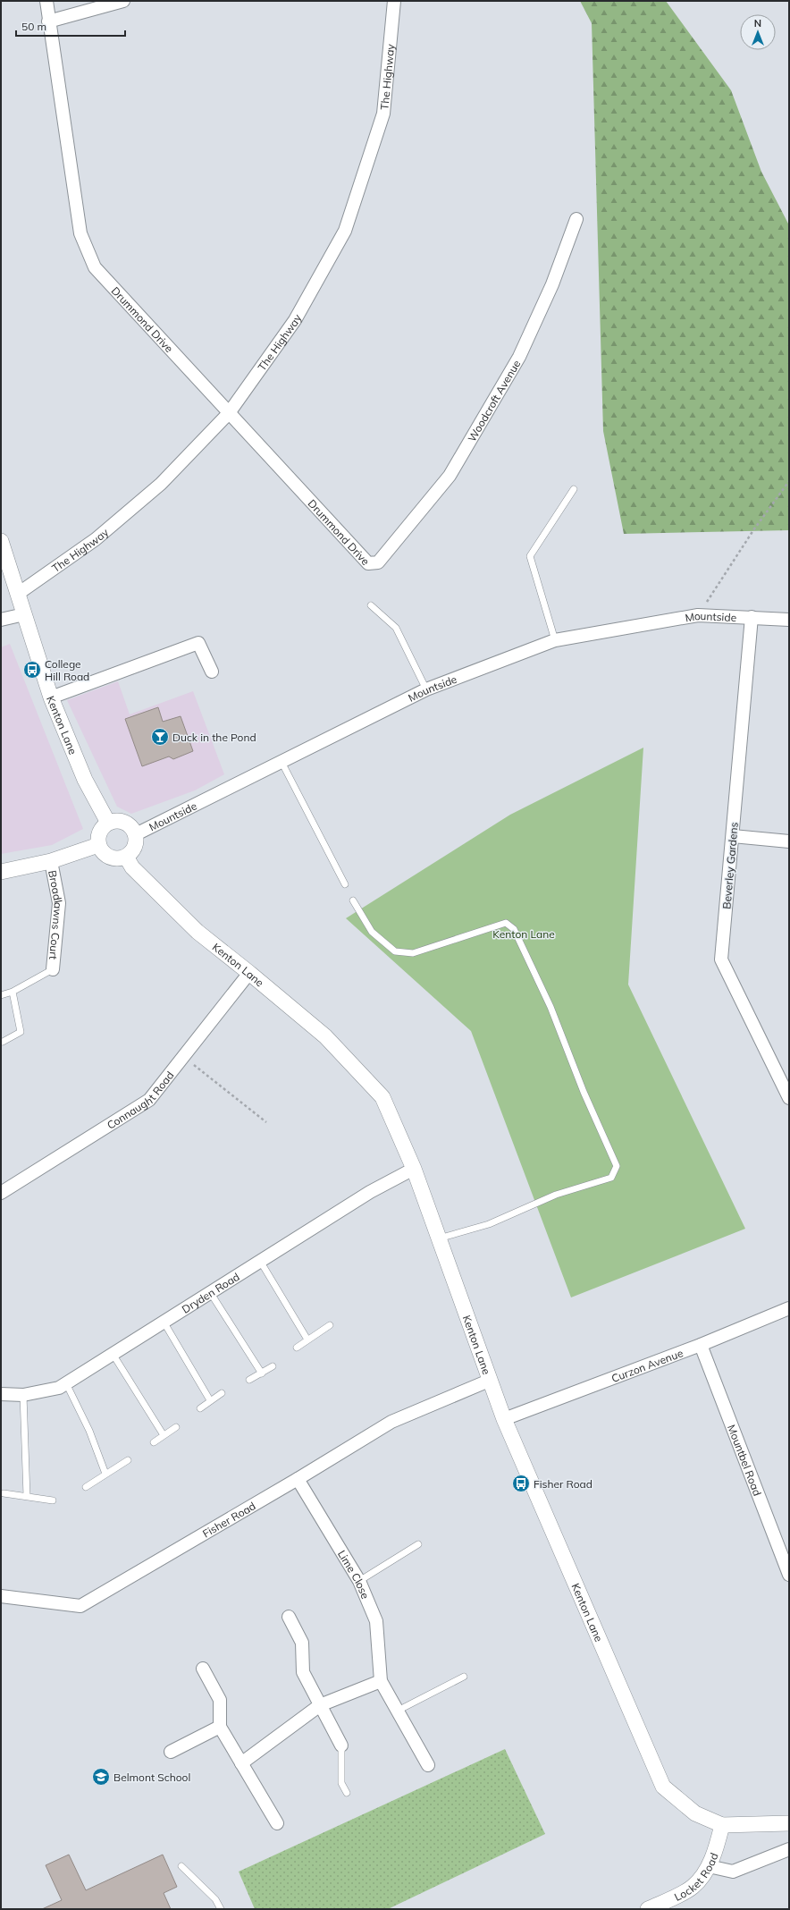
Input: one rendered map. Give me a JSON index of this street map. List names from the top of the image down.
{
  "streets": {
    "street": [
      "The Highway",
      "Drummond Drive",
      "Woodcroft Avenue",
      "Mountside",
      "Kenton Lane",
      "Beverley Gardens",
      "Broadlawns Court",
      "Connaught Road",
      "Dryden Road",
      "Curzon Avenue",
      "Mountbel Road",
      "Fisher Road",
      "Lime Close",
      "Locket Road"
    ]
  },
  "crossings": [
    ["The Highway", "Drummond Drive"],
    ["The Highway", "Kenton Lane"],
    ["Drummond Drive", "Woodcroft Avenue"],
    ["Mountside", "Kenton Lane"],
    ["Mountside", "Beverley Gardens"],
    ["Kenton Lane", "Connaught Road"],
    ["Kenton Lane", "Dryden Road"],
    ["Kenton Lane", "Curzon Avenue"],
    ["Kenton Lane", "Fisher Road"],
    ["Kenton Lane", "Locket Road"],
    ["Curzon Avenue", "Mountbel Road"],
    ["Fisher Road", "Lime Close"]
  ],
  "parks": ["Kenton Lane"],
  "places": {
    "bus stop": ["College Hill Road", "Fisher Road"],
    "bar": ["Duck in the Pond"],
    "school or university": ["Belmont School"]
  },
  "scale_bar": "50 m",
  "north": "top"
}
